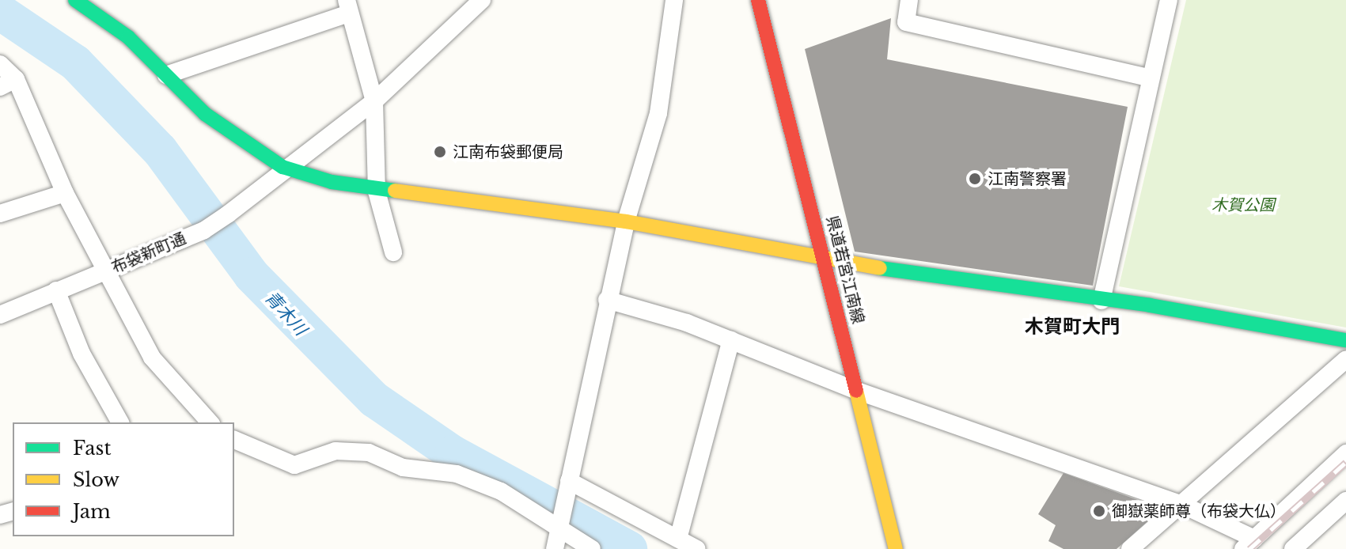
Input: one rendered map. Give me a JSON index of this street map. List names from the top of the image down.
{
  "streets": {
    "street": ["布袋新町通", "県道若宮江南線"]
  },
  "districts": ["木賀町大門"],
  "water": ["青木川"],
  "parks": ["木賀公園"],
  "places": ["江南布袋郵便局", "江南警察署", "御嶽薬師尊（布袋大仏）"],
  "legend": ["Fast", "Slow", "Jam"]
}
